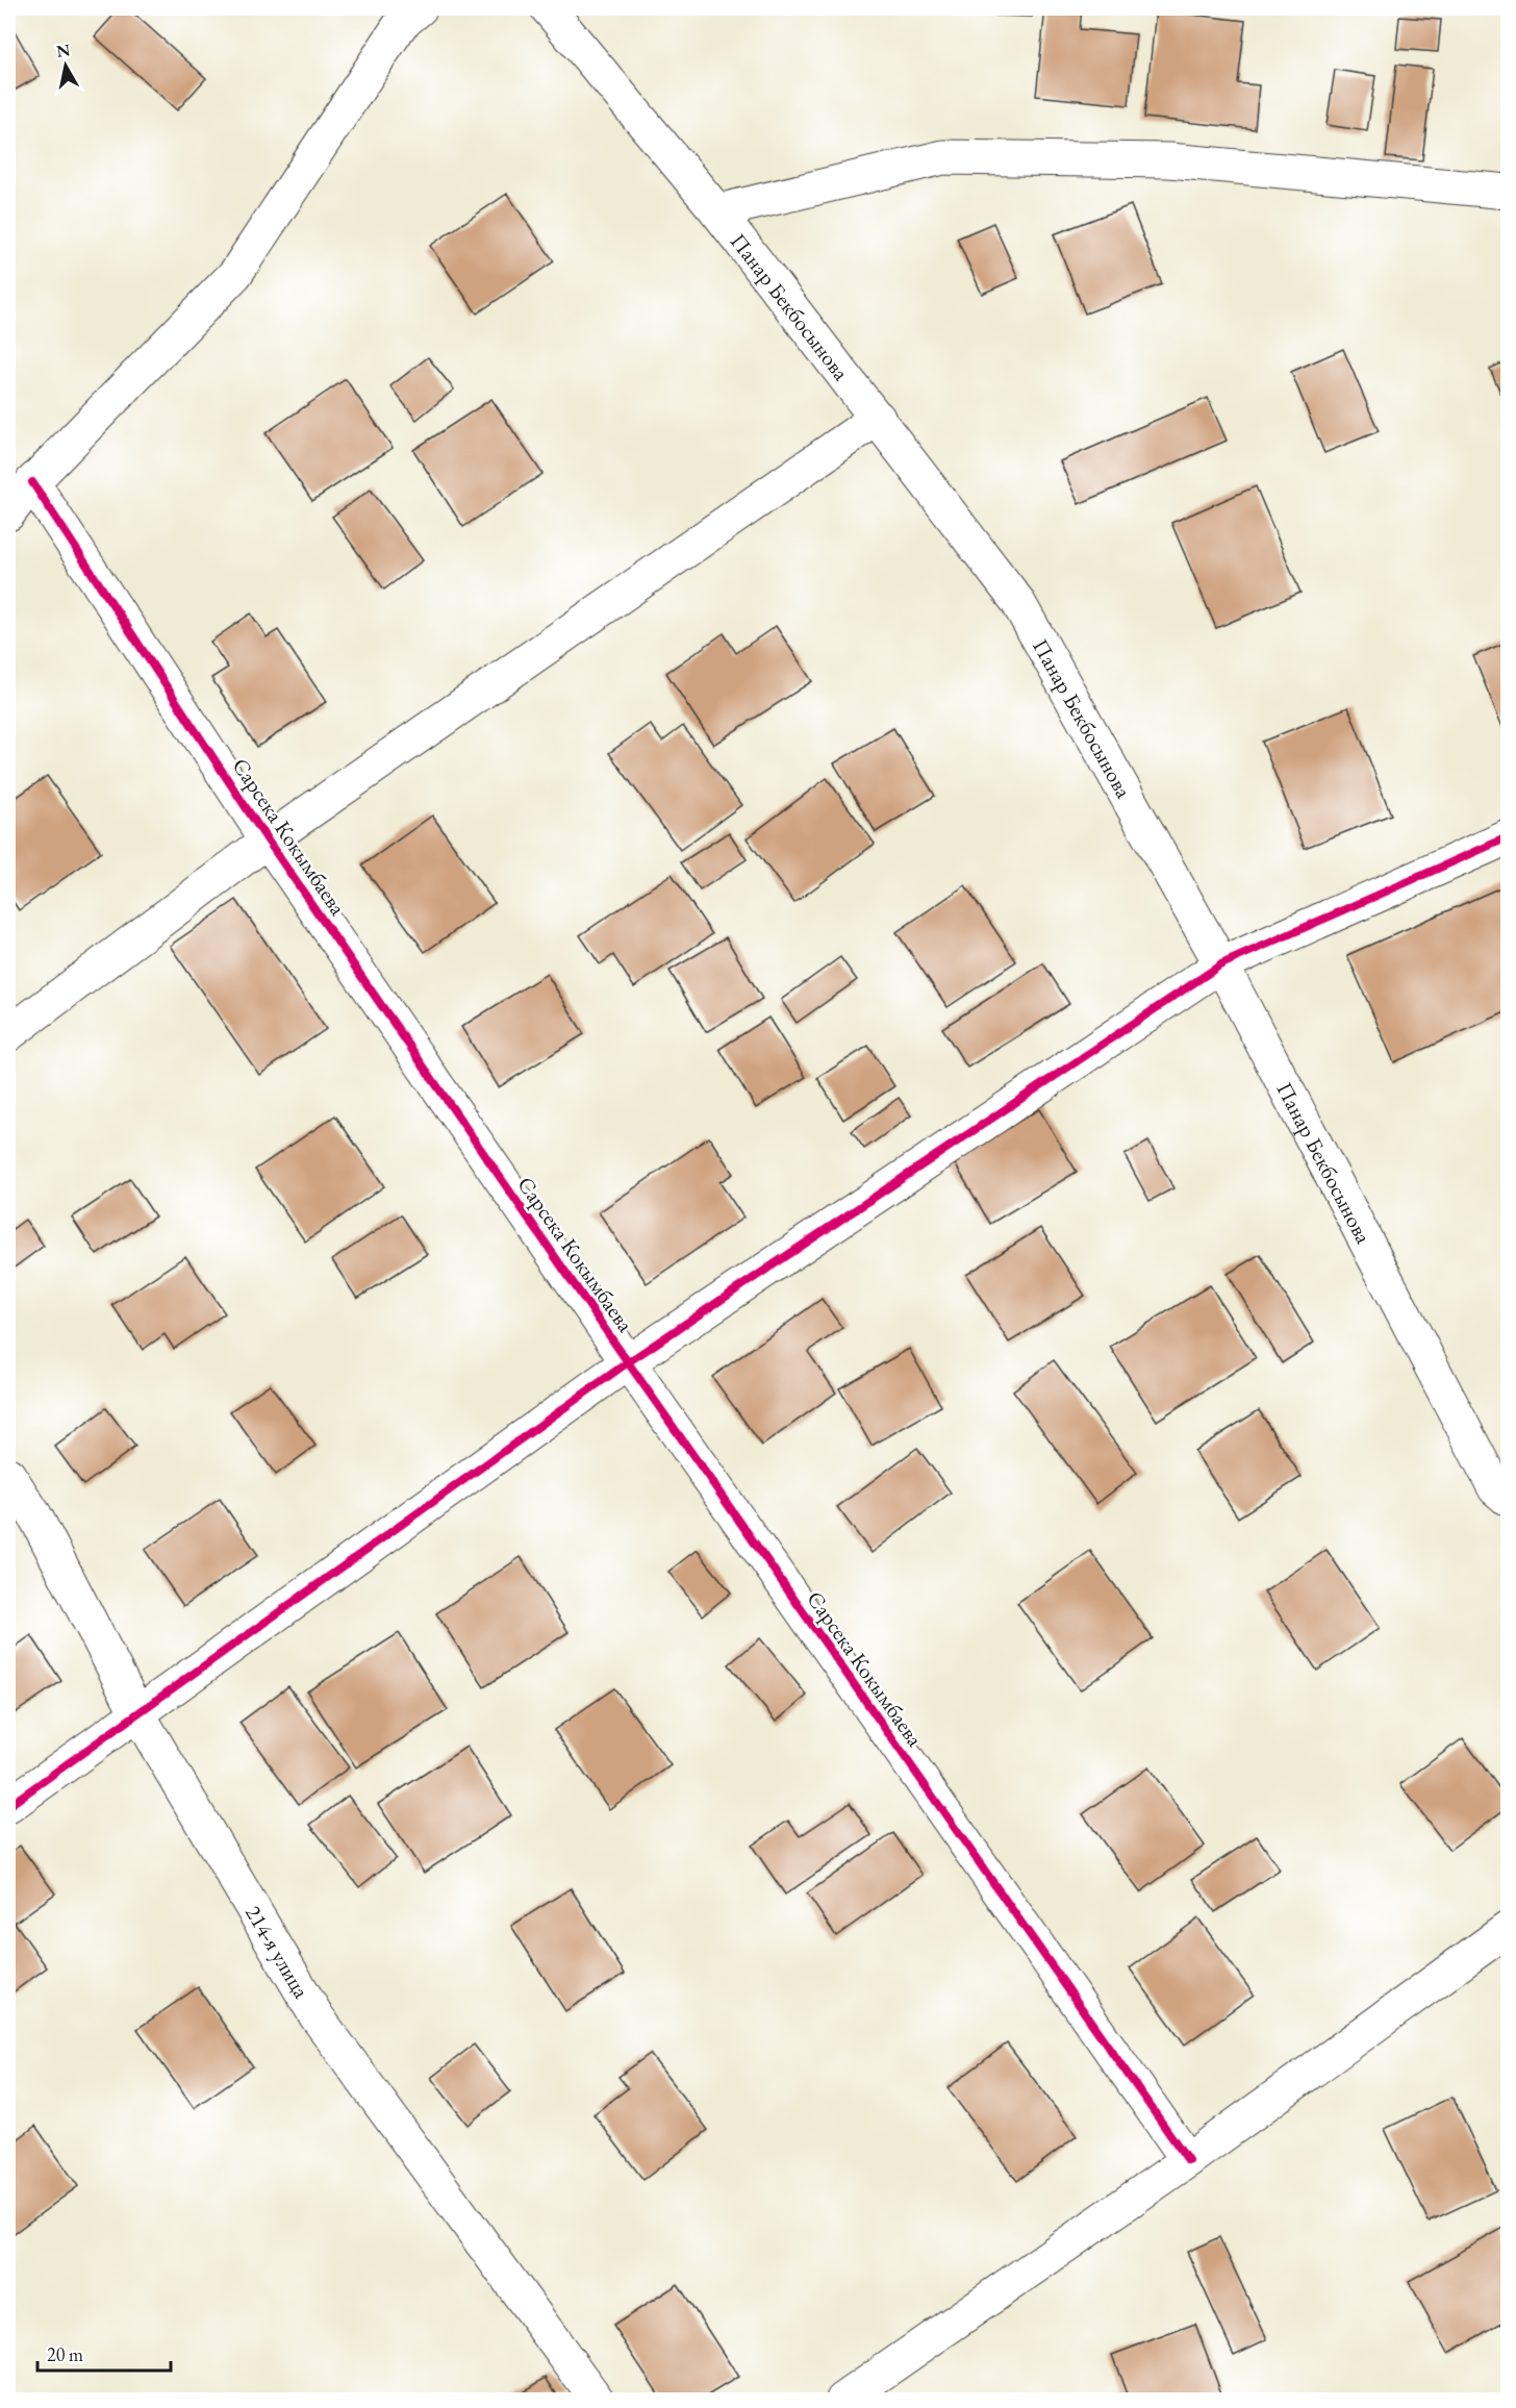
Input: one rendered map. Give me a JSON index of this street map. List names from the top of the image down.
{
  "streets": {
    "street": ["Панар Бекбосынова", "Сарсека Кокымбаева", "214-я улица"]
  },
  "scale_bar": "20 m",
  "north": "top"
}
